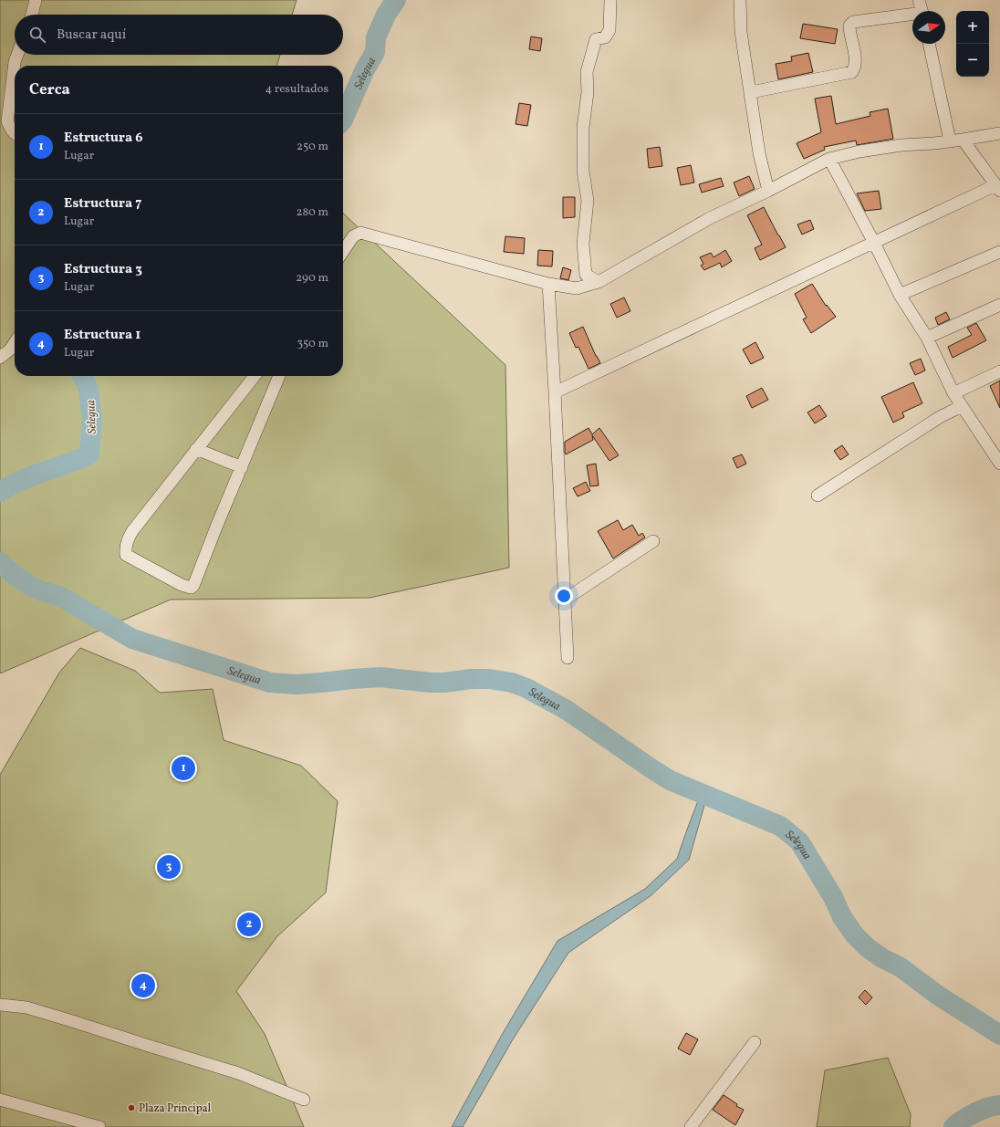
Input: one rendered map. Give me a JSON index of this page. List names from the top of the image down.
{
  "water": ["Selegua"],
  "places": ["Plaza Principal"],
  "north": "right",
  "page": {
    "map_buttons": ["+", "−"],
    "search": "Buscar aquí",
    "heading": ["Cerca", "4 resultados"],
    "list": [
      {
        "mark": "1",
        "name": "Estructura 6",
        "note": "Lugar",
        "value": "250 m"
      },
      {
        "mark": "2",
        "name": "Estructura 7",
        "note": "Lugar",
        "value": "280 m"
      },
      {
        "mark": "3",
        "name": "Estructura 3",
        "note": "Lugar",
        "value": "290 m"
      },
      {
        "mark": "4",
        "name": "Estructura 1",
        "note": "Lugar",
        "value": "350 m"
      }
    ],
    "pins": [
      "1",
      "3",
      "2",
      "4"
    ]
  }
}
